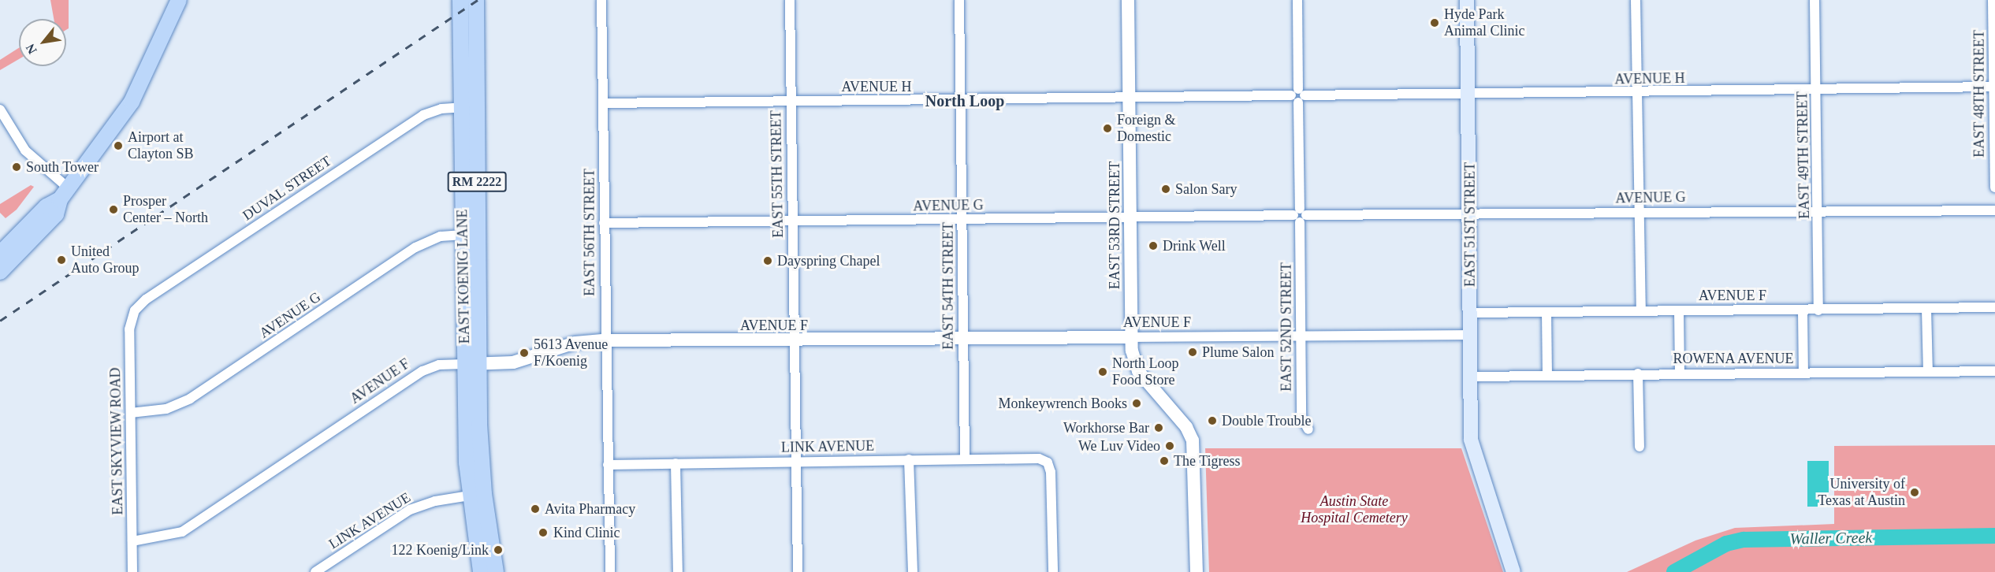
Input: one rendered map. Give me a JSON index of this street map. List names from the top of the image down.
{
  "streets": {
    "main road": ["RM 2222", "EAST 51ST STREET", "EAST KOENIG LANE"],
    "street": [
      "AVENUE H",
      "EAST 48TH STREET",
      "EAST 49TH STREET",
      "EAST 55TH STREET",
      "DUVAL STREET",
      "AVENUE G",
      "EAST 53RD STREET",
      "EAST 56TH STREET",
      "EAST 54TH STREET",
      "AVENUE F",
      "EAST 52ND STREET",
      "ROWENA AVENUE",
      "EAST SKYVIEW ROAD",
      "LINK AVENUE"
    ]
  },
  "crossings": [
    ["AVENUE H", "EAST 48TH STREET"],
    ["AVENUE H", "EAST 49TH STREET"],
    ["AVENUE H", "EAST 55TH STREET"],
    ["AVENUE H", "EAST 51ST STREET"],
    ["AVENUE H", "EAST 53RD STREET"],
    ["AVENUE H", "EAST 56TH STREET"],
    ["AVENUE H", "EAST 54TH STREET"],
    ["AVENUE H", "EAST 52ND STREET"],
    ["EAST 49TH STREET", "AVENUE G"],
    ["EAST 49TH STREET", "AVENUE F"],
    ["EAST 55TH STREET", "AVENUE G"],
    ["EAST 55TH STREET", "AVENUE F"],
    ["EAST 55TH STREET", "LINK AVENUE"],
    ["RM 2222", "EAST KOENIG LANE"],
    ["RM 2222", "LINK AVENUE"],
    ["DUVAL STREET", "EAST KOENIG LANE"],
    ["DUVAL STREET", "EAST SKYVIEW ROAD"],
    ["AVENUE G", "EAST 51ST STREET"],
    ["AVENUE G", "EAST 53RD STREET"],
    ["AVENUE G", "EAST 56TH STREET"],
    ["AVENUE G", "EAST KOENIG LANE"],
    ["AVENUE G", "EAST 54TH STREET"],
    ["AVENUE G", "EAST 52ND STREET"],
    ["AVENUE G", "EAST SKYVIEW ROAD"],
    ["EAST 51ST STREET", "AVENUE F"],
    ["EAST 51ST STREET", "ROWENA AVENUE"],
    ["EAST 53RD STREET", "AVENUE F"],
    ["EAST 56TH STREET", "AVENUE F"],
    ["EAST 56TH STREET", "LINK AVENUE"],
    ["EAST KOENIG LANE", "AVENUE F"],
    ["EAST KOENIG LANE", "LINK AVENUE"],
    ["EAST 54TH STREET", "AVENUE F"],
    ["EAST 54TH STREET", "LINK AVENUE"],
    ["AVENUE F", "EAST 52ND STREET"],
    ["AVENUE F", "EAST SKYVIEW ROAD"]
  ],
  "districts": ["North Loop"],
  "water": ["Waller Creek"],
  "parks": ["Austin State Hospital Cemetery"],
  "places": [
    "Hyde Park Animal Clinic",
    "Foreign & Domestic",
    "Airport at Clayton SB",
    "South Tower",
    "Salon Sary",
    "Prosper Center – North",
    "Drink Well",
    "United Auto Group",
    "Dayspring Chapel",
    "Plume Salon",
    "5613 Avenue F/Koenig",
    "North Loop Food Store",
    "Monkeywrench Books",
    "Double Trouble",
    "Workhorse Bar",
    "We Luv Video",
    "The Tigress",
    "University of Texas at Austin",
    "Avita Pharmacy",
    "Kind Clinic",
    "122 Koenig/Link"
  ],
  "north": "bottom left"
}
